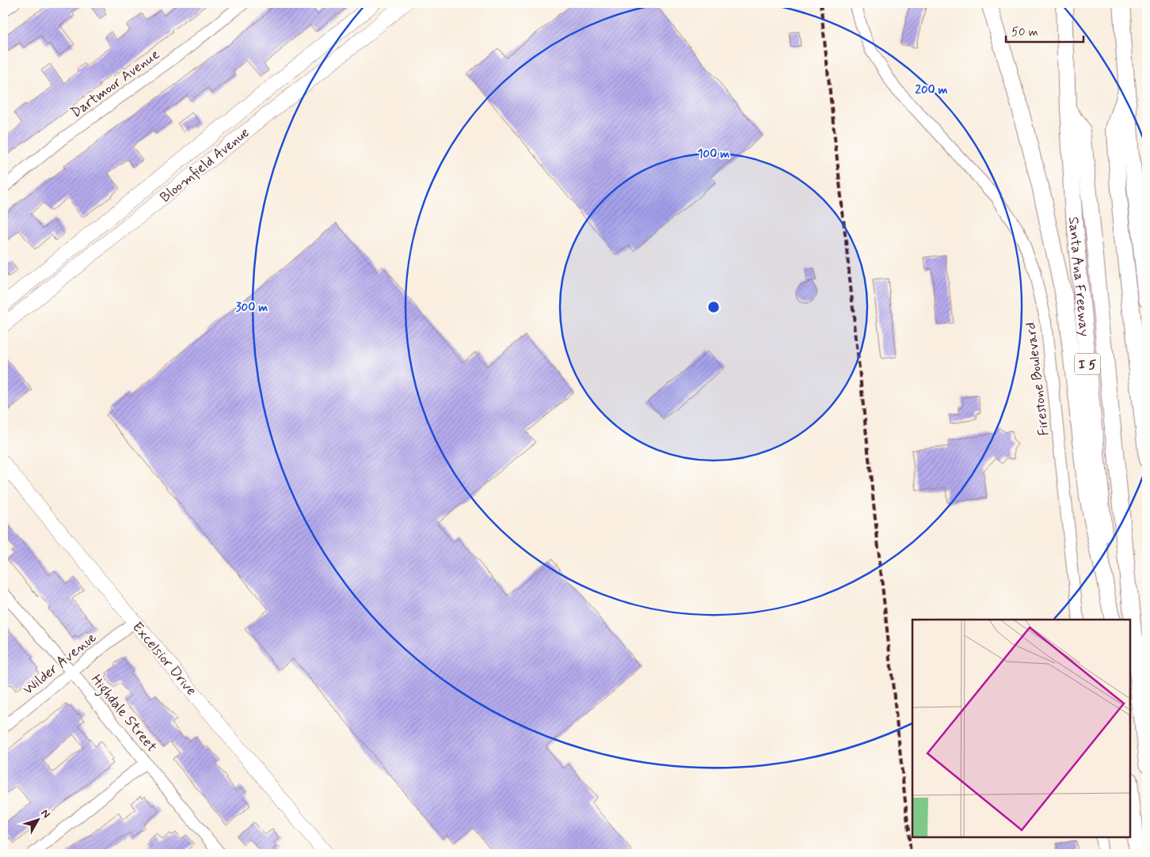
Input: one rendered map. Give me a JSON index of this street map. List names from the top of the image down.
{
  "streets": {
    "highway": ["Santa Ana Freeway", "I 5"],
    "main road": ["Bloomfield Avenue", "Excelsior Drive"],
    "street": [
      "Dartmoor Avenue",
      "Firestone Boulevard",
      "Wilder Avenue",
      "Highdale Street"
    ]
  },
  "crossings": [
    ["Excelsior Drive", "Wilder Avenue"],
    ["Wilder Avenue", "Highdale Street"]
  ],
  "scale_bar": "50 m",
  "north": "top right",
  "rings": ["200 m", "100 m", "300 m"]
}
